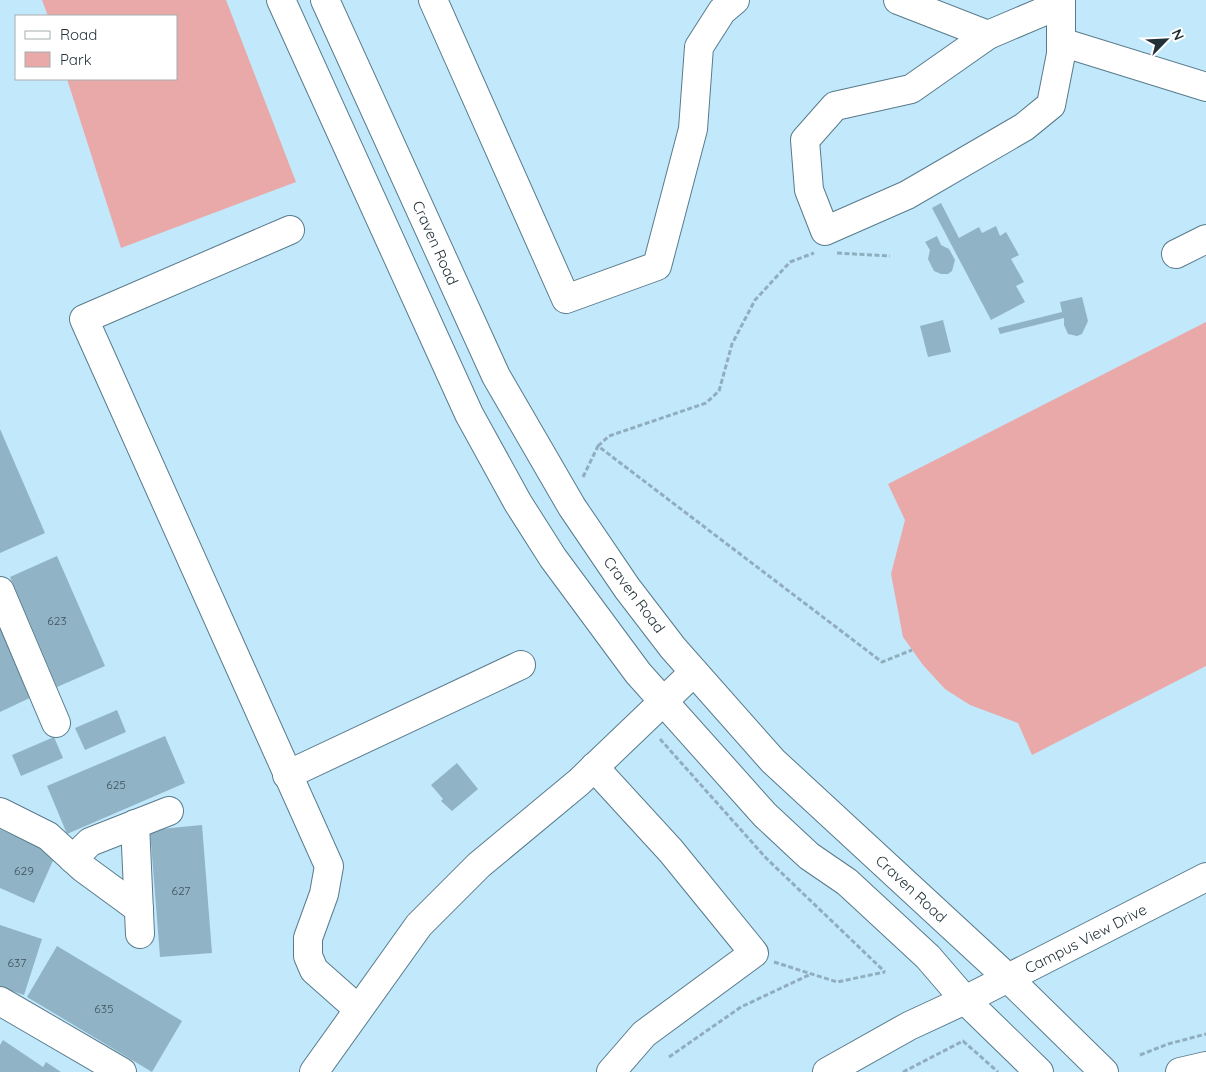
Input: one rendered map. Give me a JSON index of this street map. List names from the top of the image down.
{
  "streets": {
    "main road": ["Craven Road", "Campus View Drive"]
  },
  "crossings": [
    ["Craven Road", "Campus View Drive"]
  ],
  "house_numbers": [
    "623",
    "625",
    "629",
    "627",
    "637",
    "635"
  ],
  "legend": ["Road", "Park"],
  "north": "top right"
}
